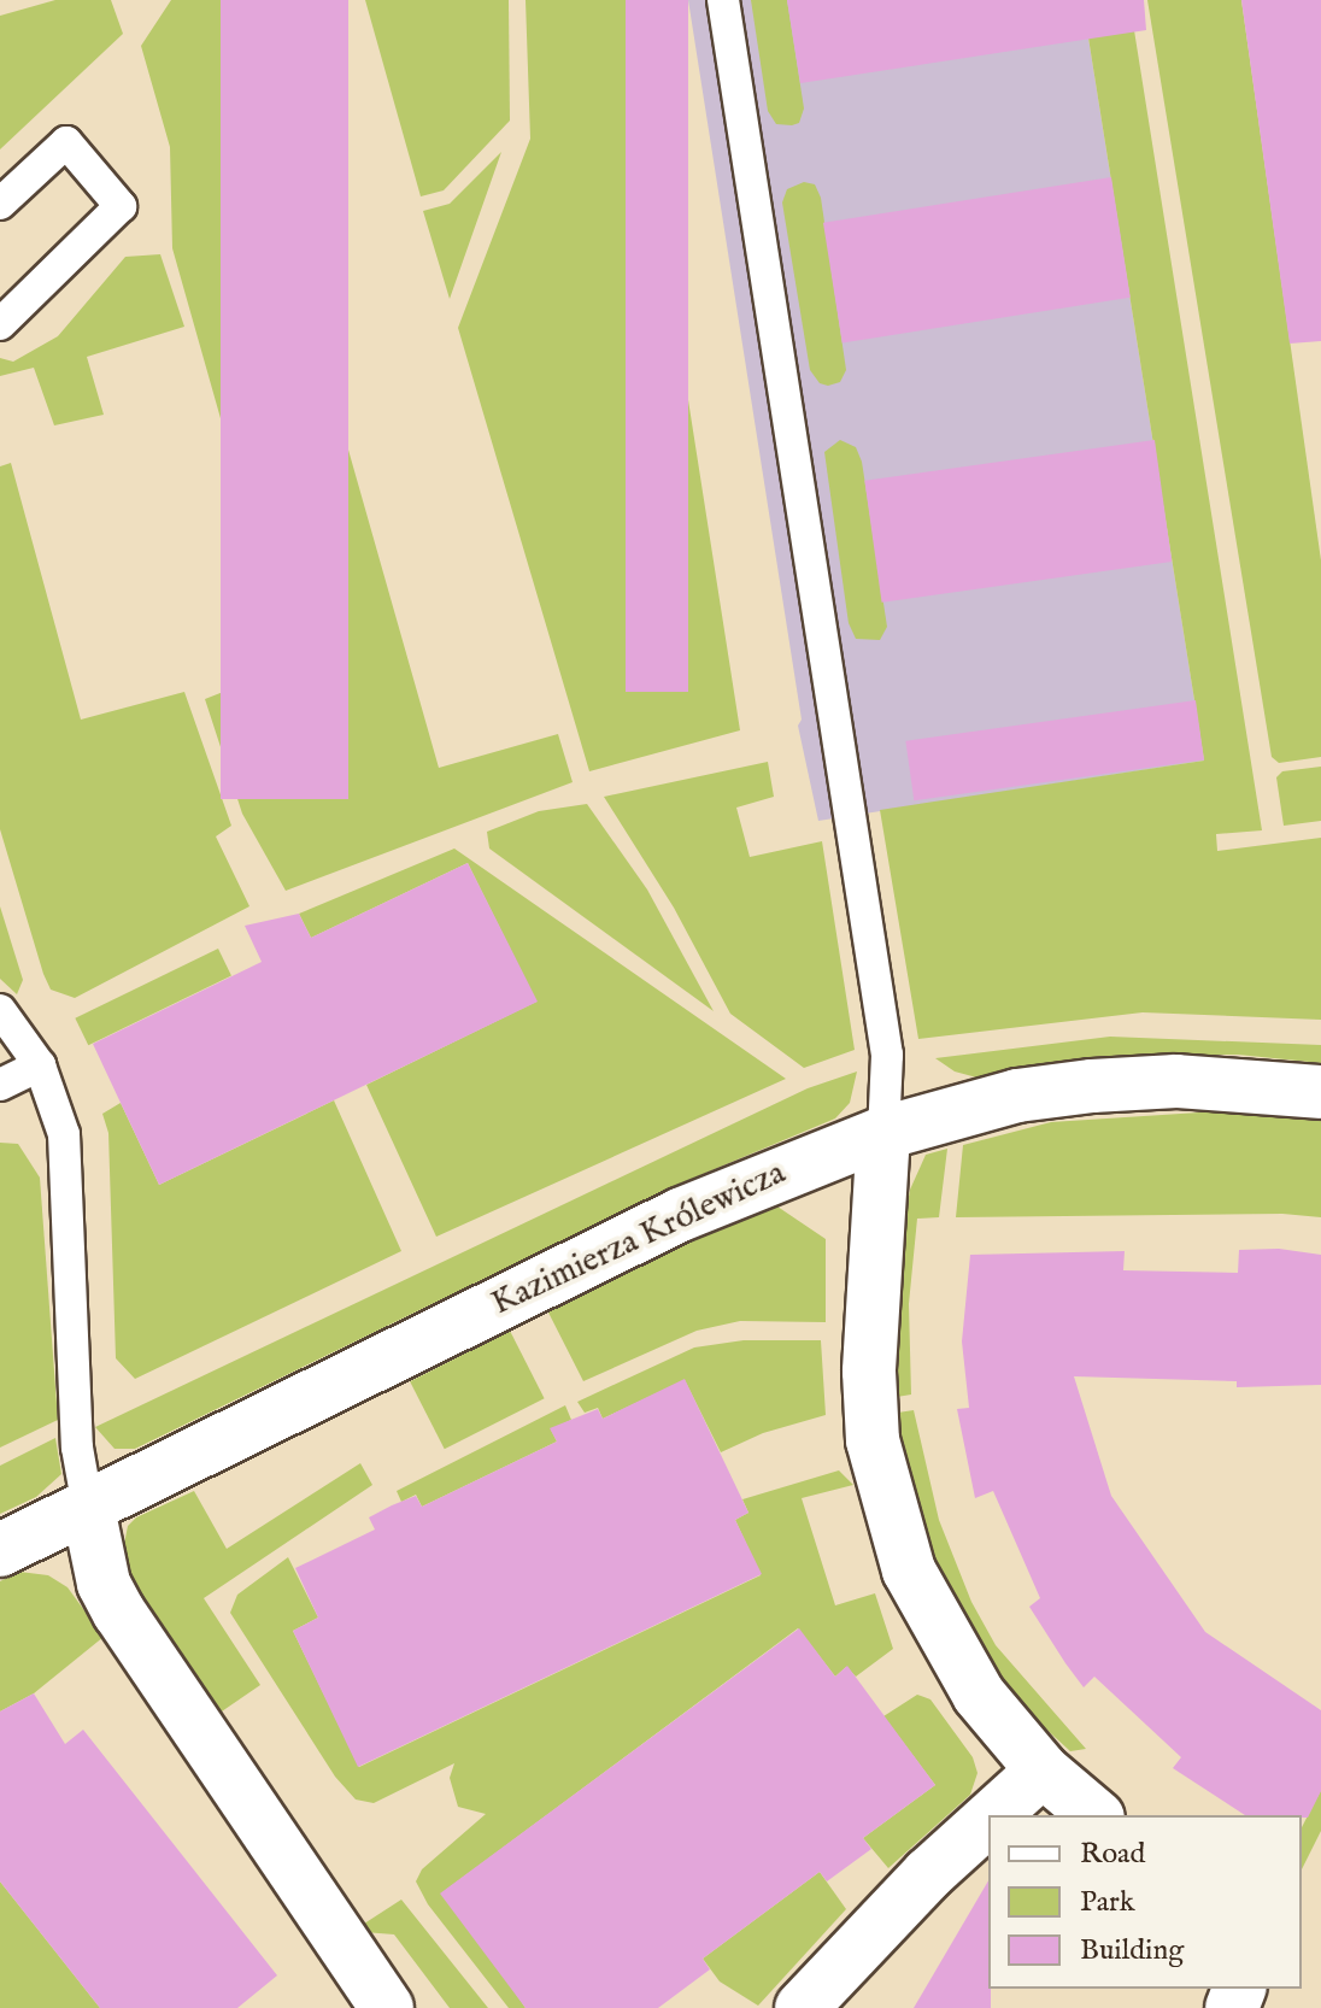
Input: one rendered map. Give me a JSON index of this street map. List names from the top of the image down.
{
  "streets": {
    "street": ["Kazimierza Królewicza"]
  },
  "legend": ["Road", "Park", "Building"]
}
